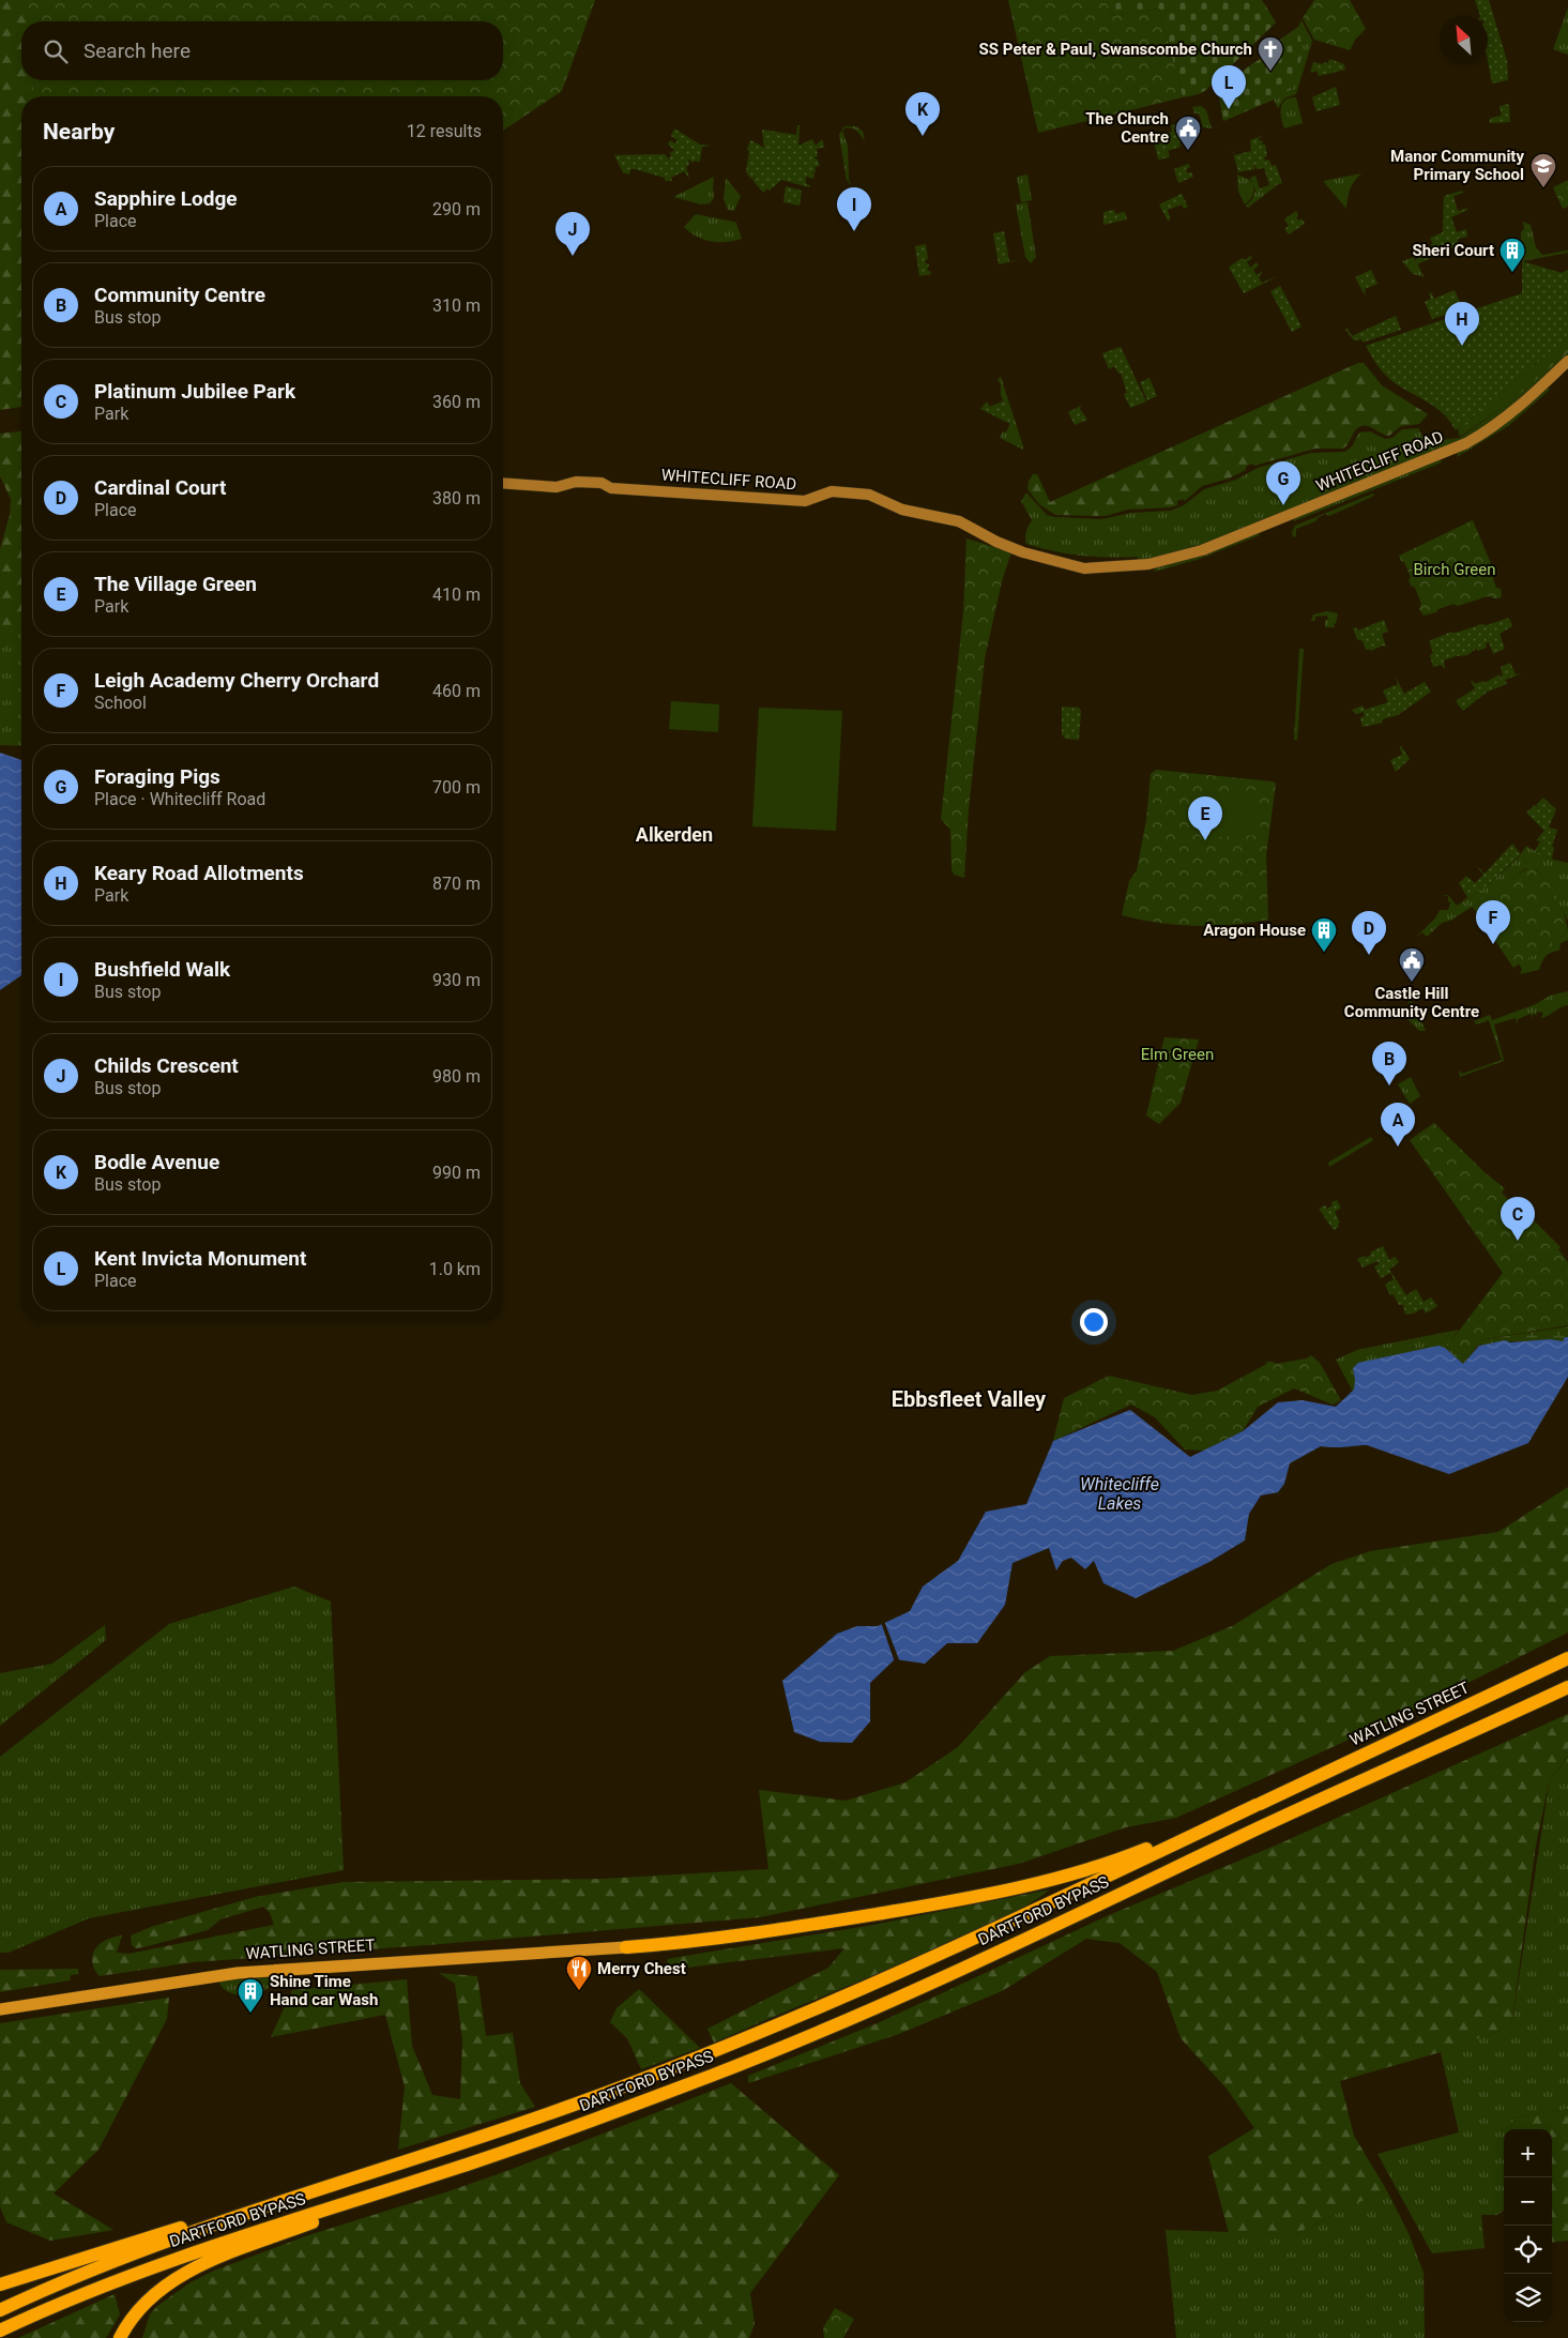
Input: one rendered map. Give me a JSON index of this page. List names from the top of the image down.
{
  "streets": {
    "highway": ["WATLING STREET", "DARTFORD BYPASS"],
    "street": ["WHITECLIFF ROAD"]
  },
  "crossings": [
    ["WATLING STREET", "DARTFORD BYPASS"]
  ],
  "districts": ["Alkerden", "Ebbsfleet Valley"],
  "water": ["Whitecliffe Lakes"],
  "parks": ["Birch Green", "Elm Green"],
  "places": {
    "church": ["SS Peter & Paul, Swanscombe Church"],
    "public building": ["The Church Centre", "Castle Hill Community Centre"],
    "school or university": ["Manor Community Primary School"],
    "building": ["Sheri Court", "Aragon House", "Shine Time Hand car Wash"],
    "restaurant": ["Merry Chest"]
  },
  "north": "top left",
  "page": {
    "search": "Search here",
    "pins": [
      "L",
      "K",
      "I",
      "J",
      "H",
      "G",
      "E",
      "F",
      "D",
      "B",
      "A",
      "C"
    ],
    "heading": ["Nearby", "12 results"],
    "list": [
      {
        "mark": "A",
        "name": "Sapphire Lodge",
        "note": "Place",
        "value": "290 m"
      },
      {
        "mark": "B",
        "name": "Community Centre",
        "note": "Bus stop",
        "value": "310 m"
      },
      {
        "mark": "C",
        "name": "Platinum Jubilee Park",
        "note": "Park",
        "value": "360 m"
      },
      {
        "mark": "D",
        "name": "Cardinal Court",
        "note": "Place",
        "value": "380 m"
      },
      {
        "mark": "E",
        "name": "The Village Green",
        "note": "Park",
        "value": "410 m"
      },
      {
        "mark": "F",
        "name": "Leigh Academy Cherry Orchard",
        "note": "School",
        "value": "460 m"
      },
      {
        "mark": "G",
        "name": "Foraging Pigs",
        "note": "Place · Whitecliff Road",
        "value": "700 m"
      },
      {
        "mark": "H",
        "name": "Keary Road Allotments",
        "note": "Park",
        "value": "870 m"
      },
      {
        "mark": "I",
        "name": "Bushfield Walk",
        "note": "Bus stop",
        "value": "930 m"
      },
      {
        "mark": "J",
        "name": "Childs Crescent",
        "note": "Bus stop",
        "value": "980 m"
      },
      {
        "mark": "K",
        "name": "Bodle Avenue",
        "note": "Bus stop",
        "value": "990 m"
      },
      {
        "mark": "L",
        "name": "Kent Invicta Monument",
        "note": "Place",
        "value": "1.0 km"
      }
    ],
    "map_buttons": ["+", "−"]
  }
}
